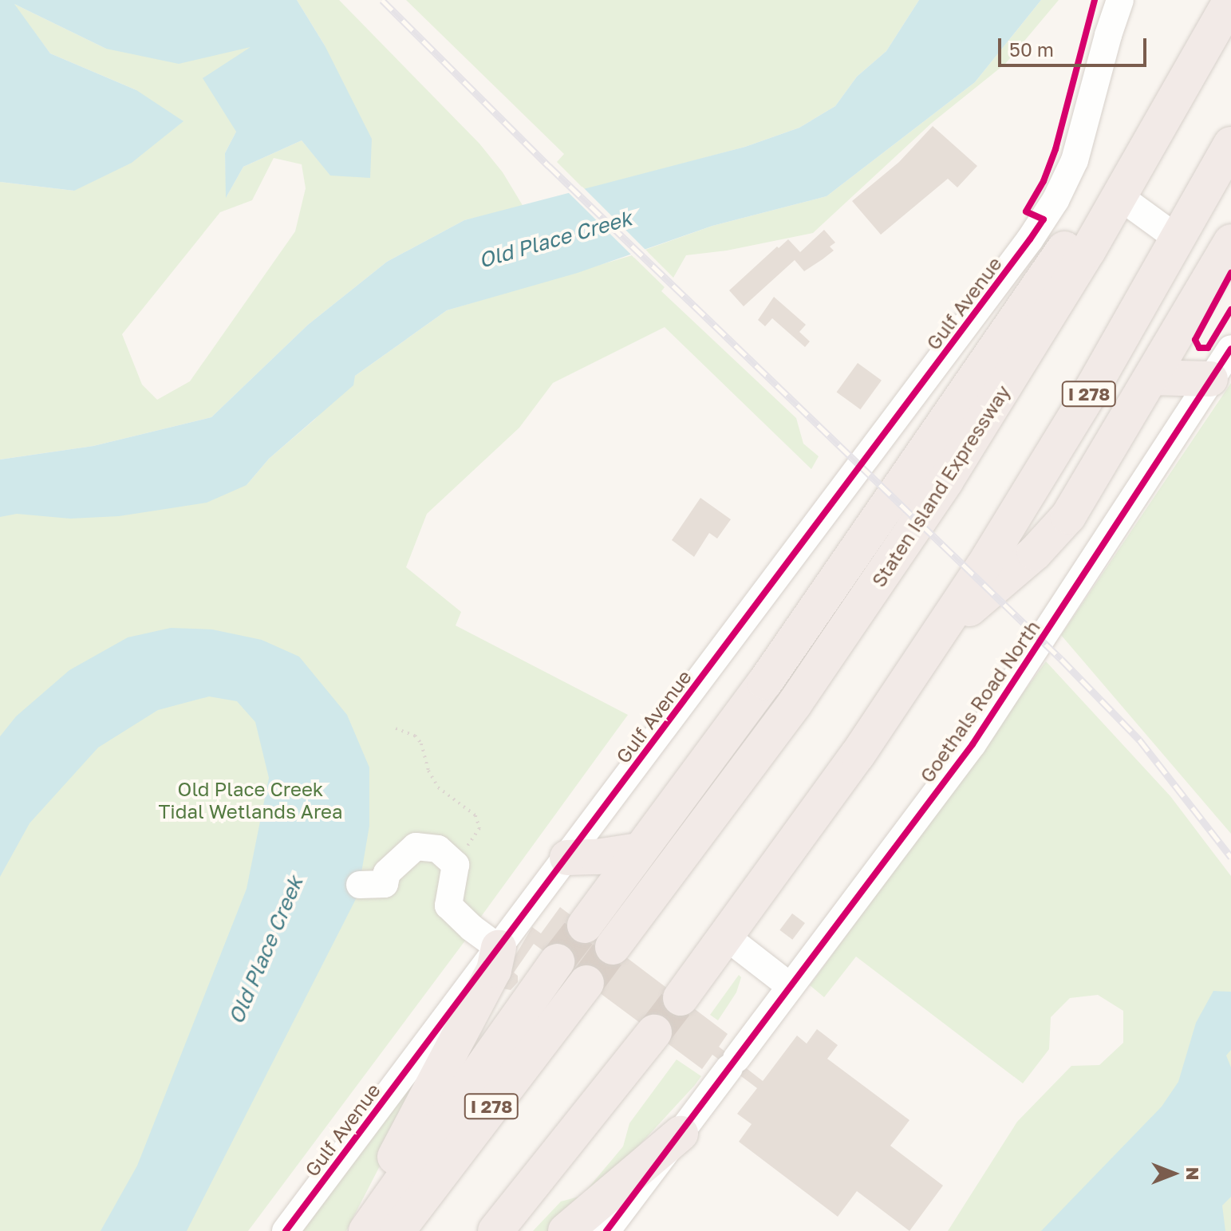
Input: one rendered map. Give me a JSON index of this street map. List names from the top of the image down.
{
  "streets": {
    "highway": ["I 278", "Staten Island Expressway"],
    "street": ["Gulf Avenue", "Goethals Road North"]
  },
  "water": ["Old Place Creek"],
  "parks": ["Old Place Creek Tidal Wetlands Area"],
  "scale_bar": "50 m",
  "north": "right"
}
